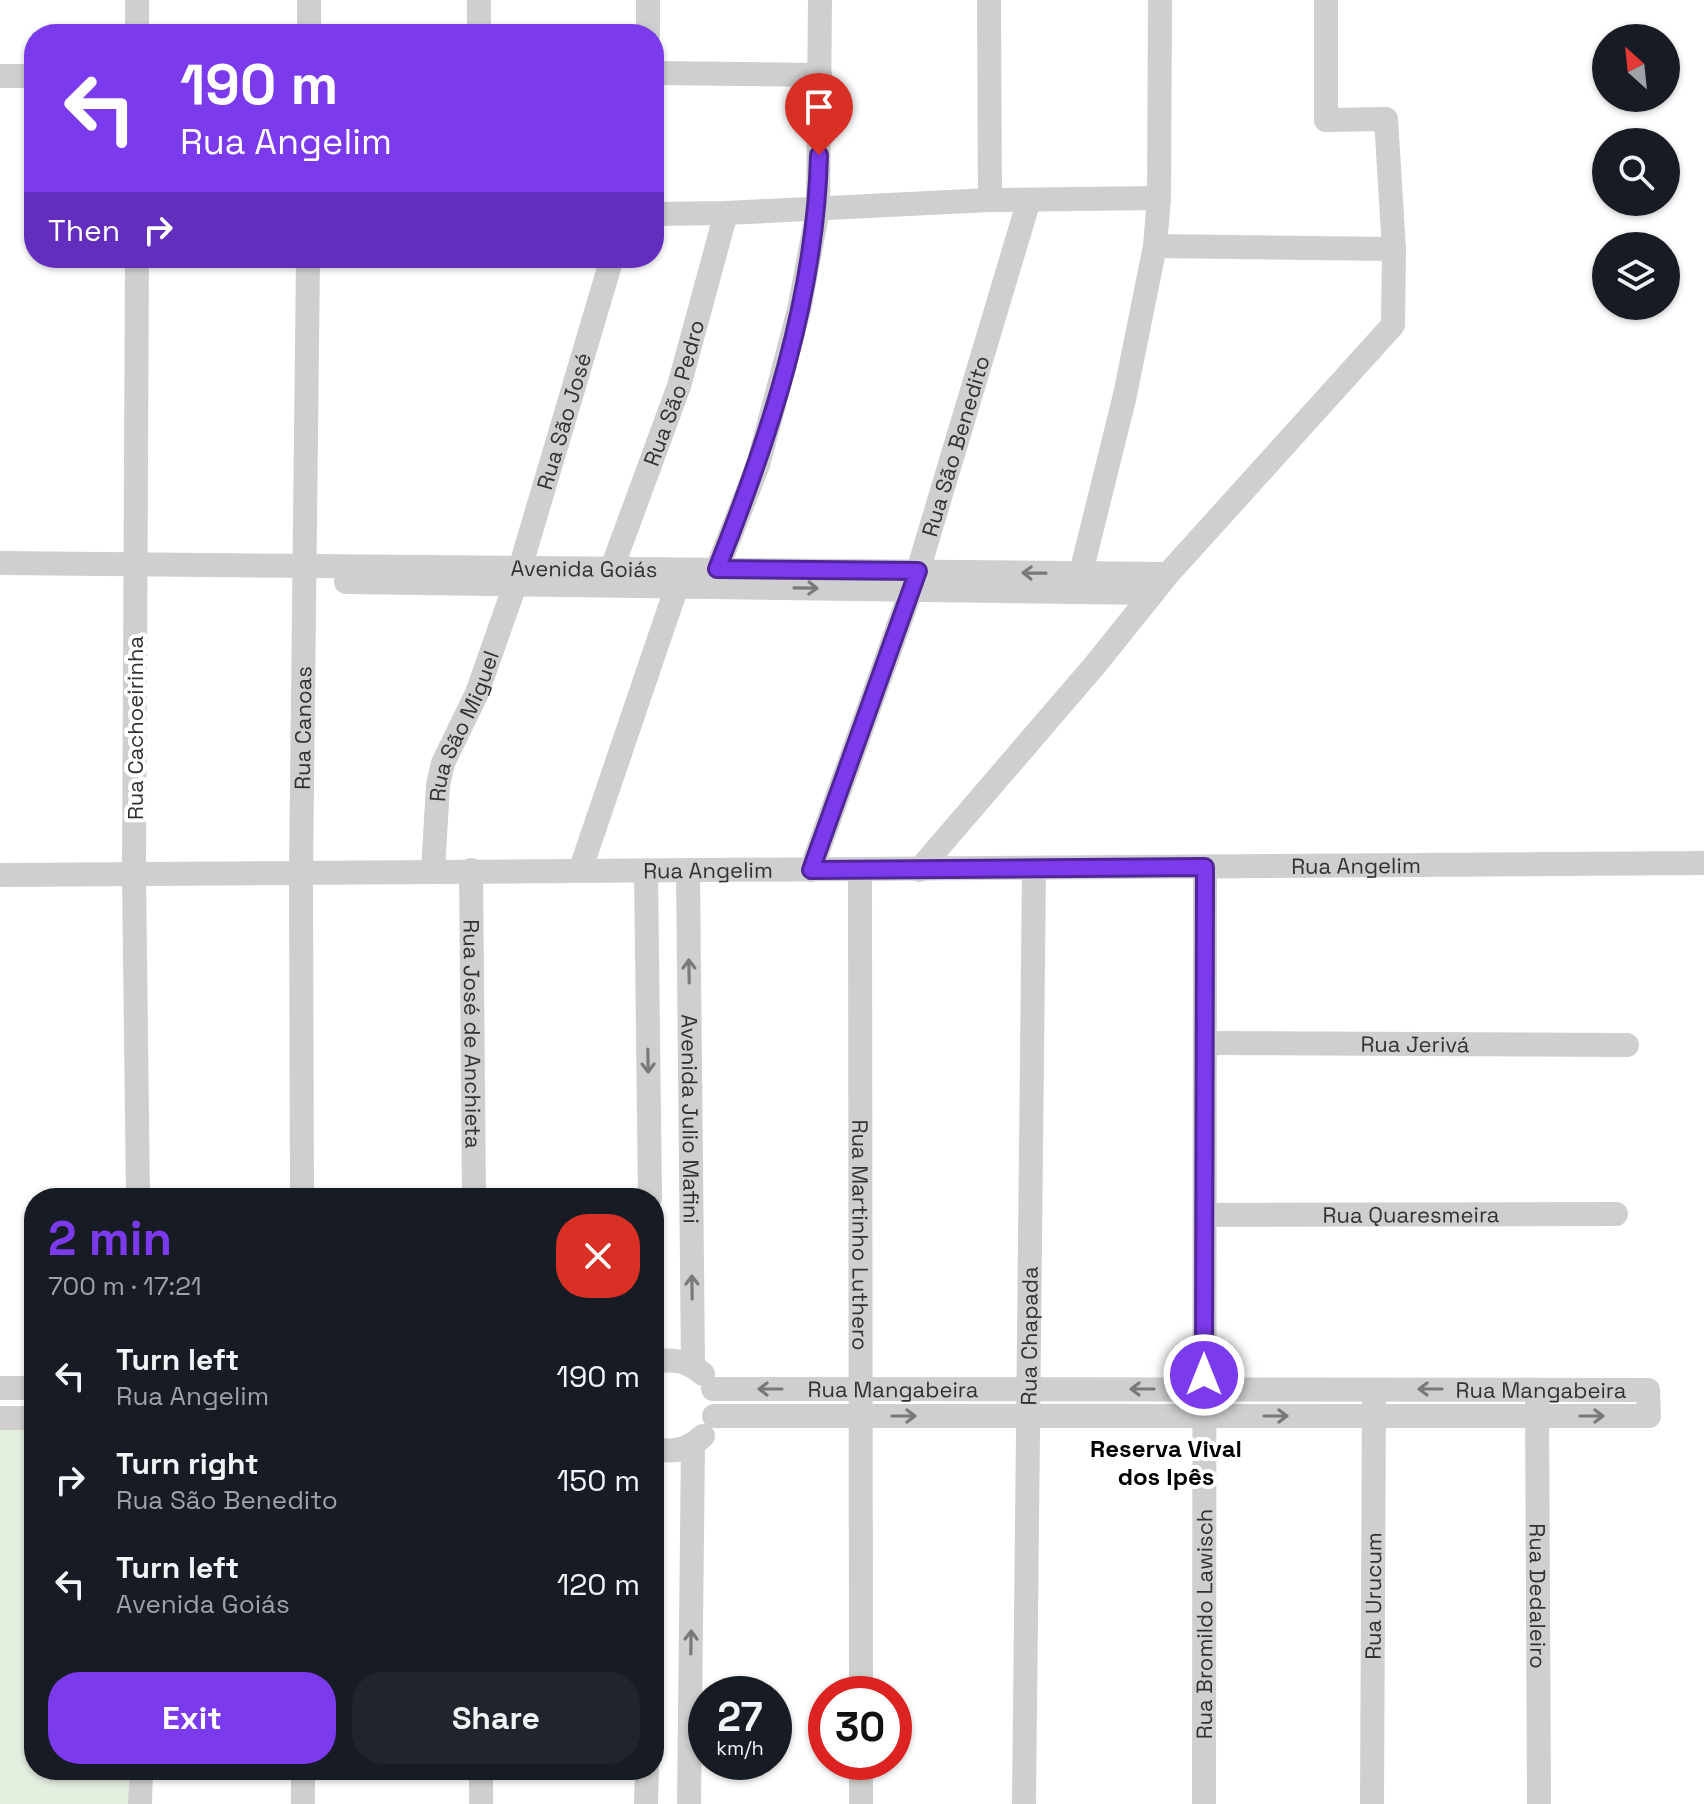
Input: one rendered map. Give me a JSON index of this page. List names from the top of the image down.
{
  "streets": {
    "street": [
      "Rua São Pedro",
      "Rua São José",
      "Rua São Benedito",
      "Avenida Goiás",
      "Rua São Miguel",
      "Rua Cachoeirinha",
      "Rua Canoas",
      "Rua Angelim",
      "Rua José de Anchieta",
      "Rua Jerivá",
      "Avenida Julio Mafini",
      "Rua Quaresmeira",
      "Rua Martinho Luthero",
      "Rua Chapada",
      "Rua Mangabeira",
      "Rua Urucum",
      "Rua Dedaleiro",
      "Rua Bromildo Lawisch"
    ]
  },
  "crossings": [
    ["Rua São Pedro", "Avenida Goiás"],
    ["Rua São José", "Avenida Goiás"],
    ["Rua São José", "Rua São Miguel"],
    ["Rua São Benedito", "Avenida Goiás"],
    ["Rua São Benedito", "Rua Angelim"],
    ["Avenida Goiás", "Rua São Miguel"],
    ["Avenida Goiás", "Rua Cachoeirinha"],
    ["Avenida Goiás", "Rua Canoas"],
    ["Rua São Miguel", "Rua Angelim"],
    ["Rua Cachoeirinha", "Rua Angelim"],
    ["Rua Canoas", "Rua Angelim"],
    ["Rua Angelim", "Rua José de Anchieta"],
    ["Rua Angelim", "Avenida Julio Mafini"],
    ["Rua Angelim", "Rua Martinho Luthero"],
    ["Rua Angelim", "Rua Chapada"],
    ["Rua Angelim", "Rua Bromildo Lawisch"],
    ["Rua Jerivá", "Rua Bromildo Lawisch"],
    ["Rua Quaresmeira", "Rua Bromildo Lawisch"],
    ["Rua Martinho Luthero", "Rua Mangabeira"],
    ["Rua Chapada", "Rua Mangabeira"],
    ["Rua Mangabeira", "Rua Urucum"],
    ["Rua Mangabeira", "Rua Dedaleiro"],
    ["Rua Mangabeira", "Rua Bromildo Lawisch"]
  ],
  "districts": ["Reserva Vival dos Ipês"],
  "north": "top left",
  "page": {
    "turn": ["190 m", "Rua Angelim"],
    "then": "Then",
    "heading": ["2 min", "700 m · 17:21"],
    "list": [
      {
        "name": "Turn left",
        "note": "Rua Angelim",
        "value": "190 m"
      },
      {
        "name": "Turn right",
        "note": "Rua São Benedito",
        "value": "150 m"
      },
      {
        "name": "Turn left",
        "note": "Avenida Goiás",
        "value": "120 m"
      }
    ],
    "buttons": ["Exit", "Share"],
    "speed": "27 km/h",
    "limit": "30"
  }
}
